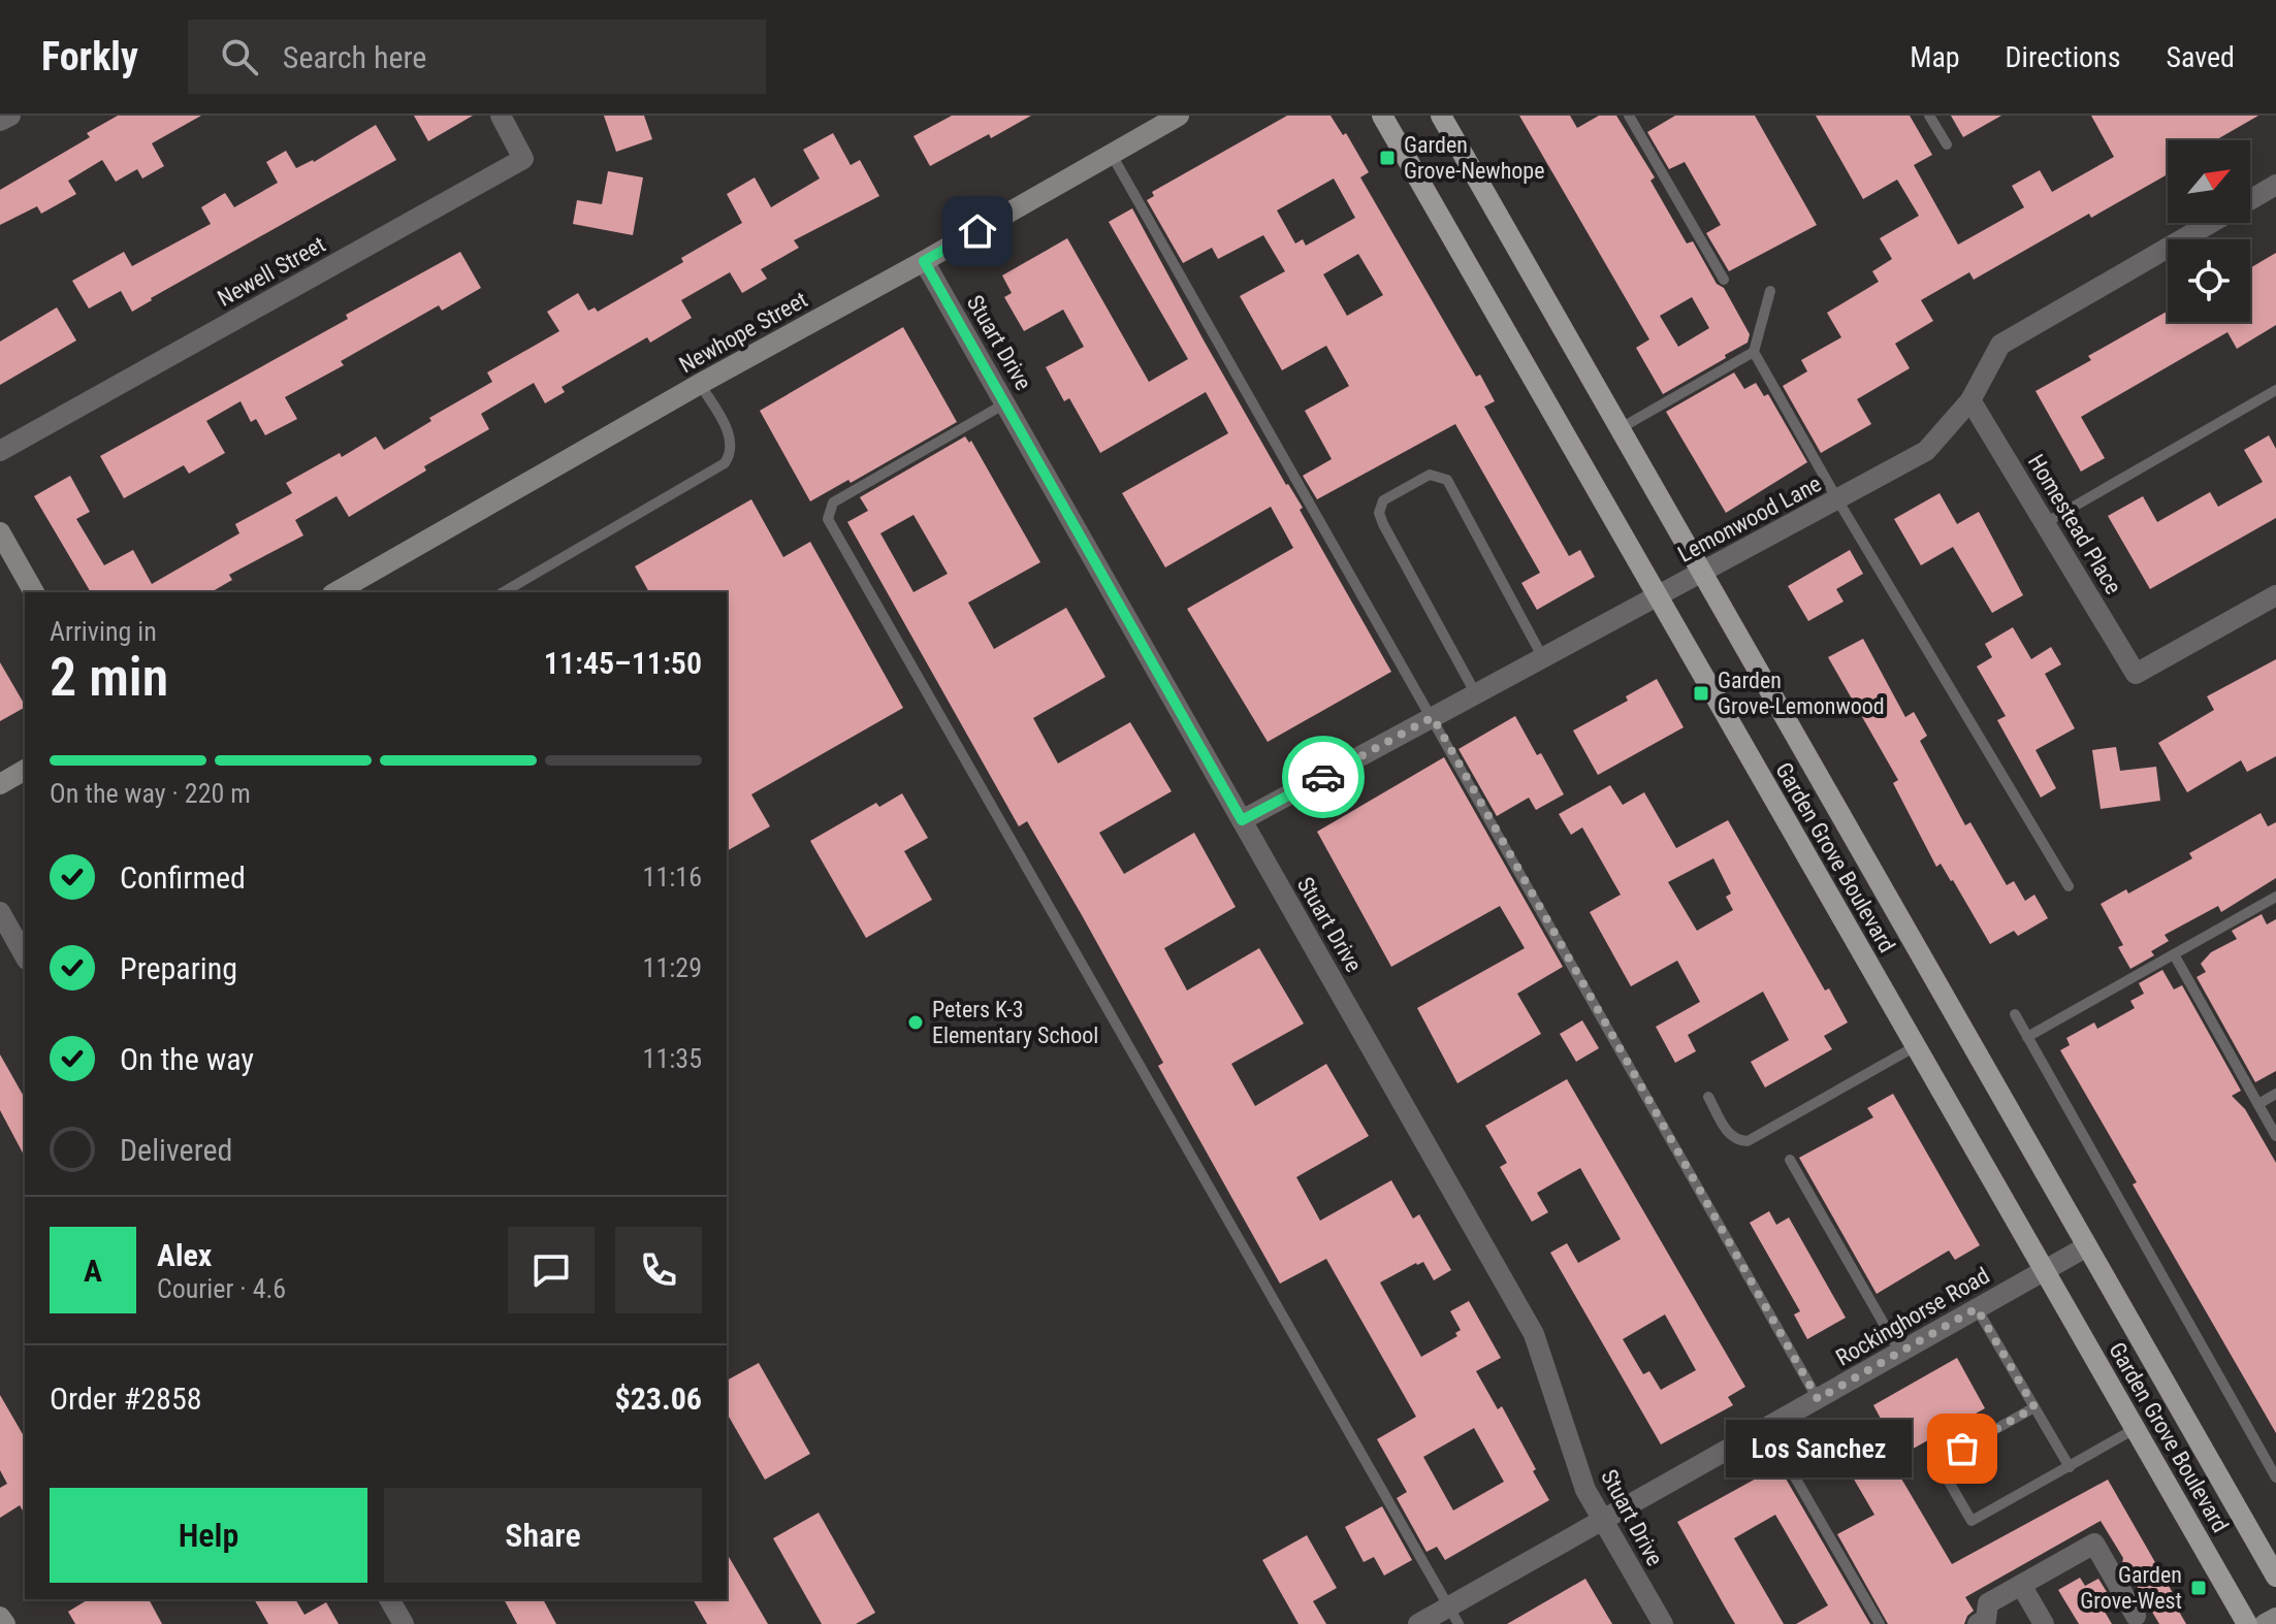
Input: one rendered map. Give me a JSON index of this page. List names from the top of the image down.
{
  "streets": {
    "main road": ["Garden Grove Boulevard"],
    "street": [
      "Newell Street",
      "Newhope Street",
      "Stuart Drive",
      "Lemonwood Lane",
      "Homestead Place",
      "Rockinghorse Road"
    ]
  },
  "crossings": [
    ["Newhope Street", "Stuart Drive"],
    ["Stuart Drive", "Lemonwood Lane"],
    ["Stuart Drive", "Rockinghorse Road"],
    ["Lemonwood Lane", "Homestead Place"],
    ["Lemonwood Lane", "Garden Grove Boulevard"],
    ["Garden Grove Boulevard", "Rockinghorse Road"]
  ],
  "places": {
    "transit": ["Garden Grove-Newhope", "Garden Grove-Lemonwood", "Garden Grove-West"],
    "other": ["Peters K-3 Elementary School", "Los Sanchez"]
  },
  "north": "top right",
  "page": {
    "header": "Forkly",
    "search": "Search here",
    "nav": ["Map", "Directions", "Saved"],
    "heading": ["2 min", "Arriving in", "11:45–11:50"],
    "panel": [
      "Alex",
      "Courier · 4.6",
      "Order #2858",
      "$23.06"
    ],
    "bar": "On the way · 220 m",
    "list": [
      ["Confirmed", "11:16"],
      ["Preparing", "11:29"],
      ["On the way", "11:35"],
      "Delivered"
    ],
    "round": "A",
    "bubble": "Los Sanchez",
    "buttons": ["Help", "Share"]
  }
}
